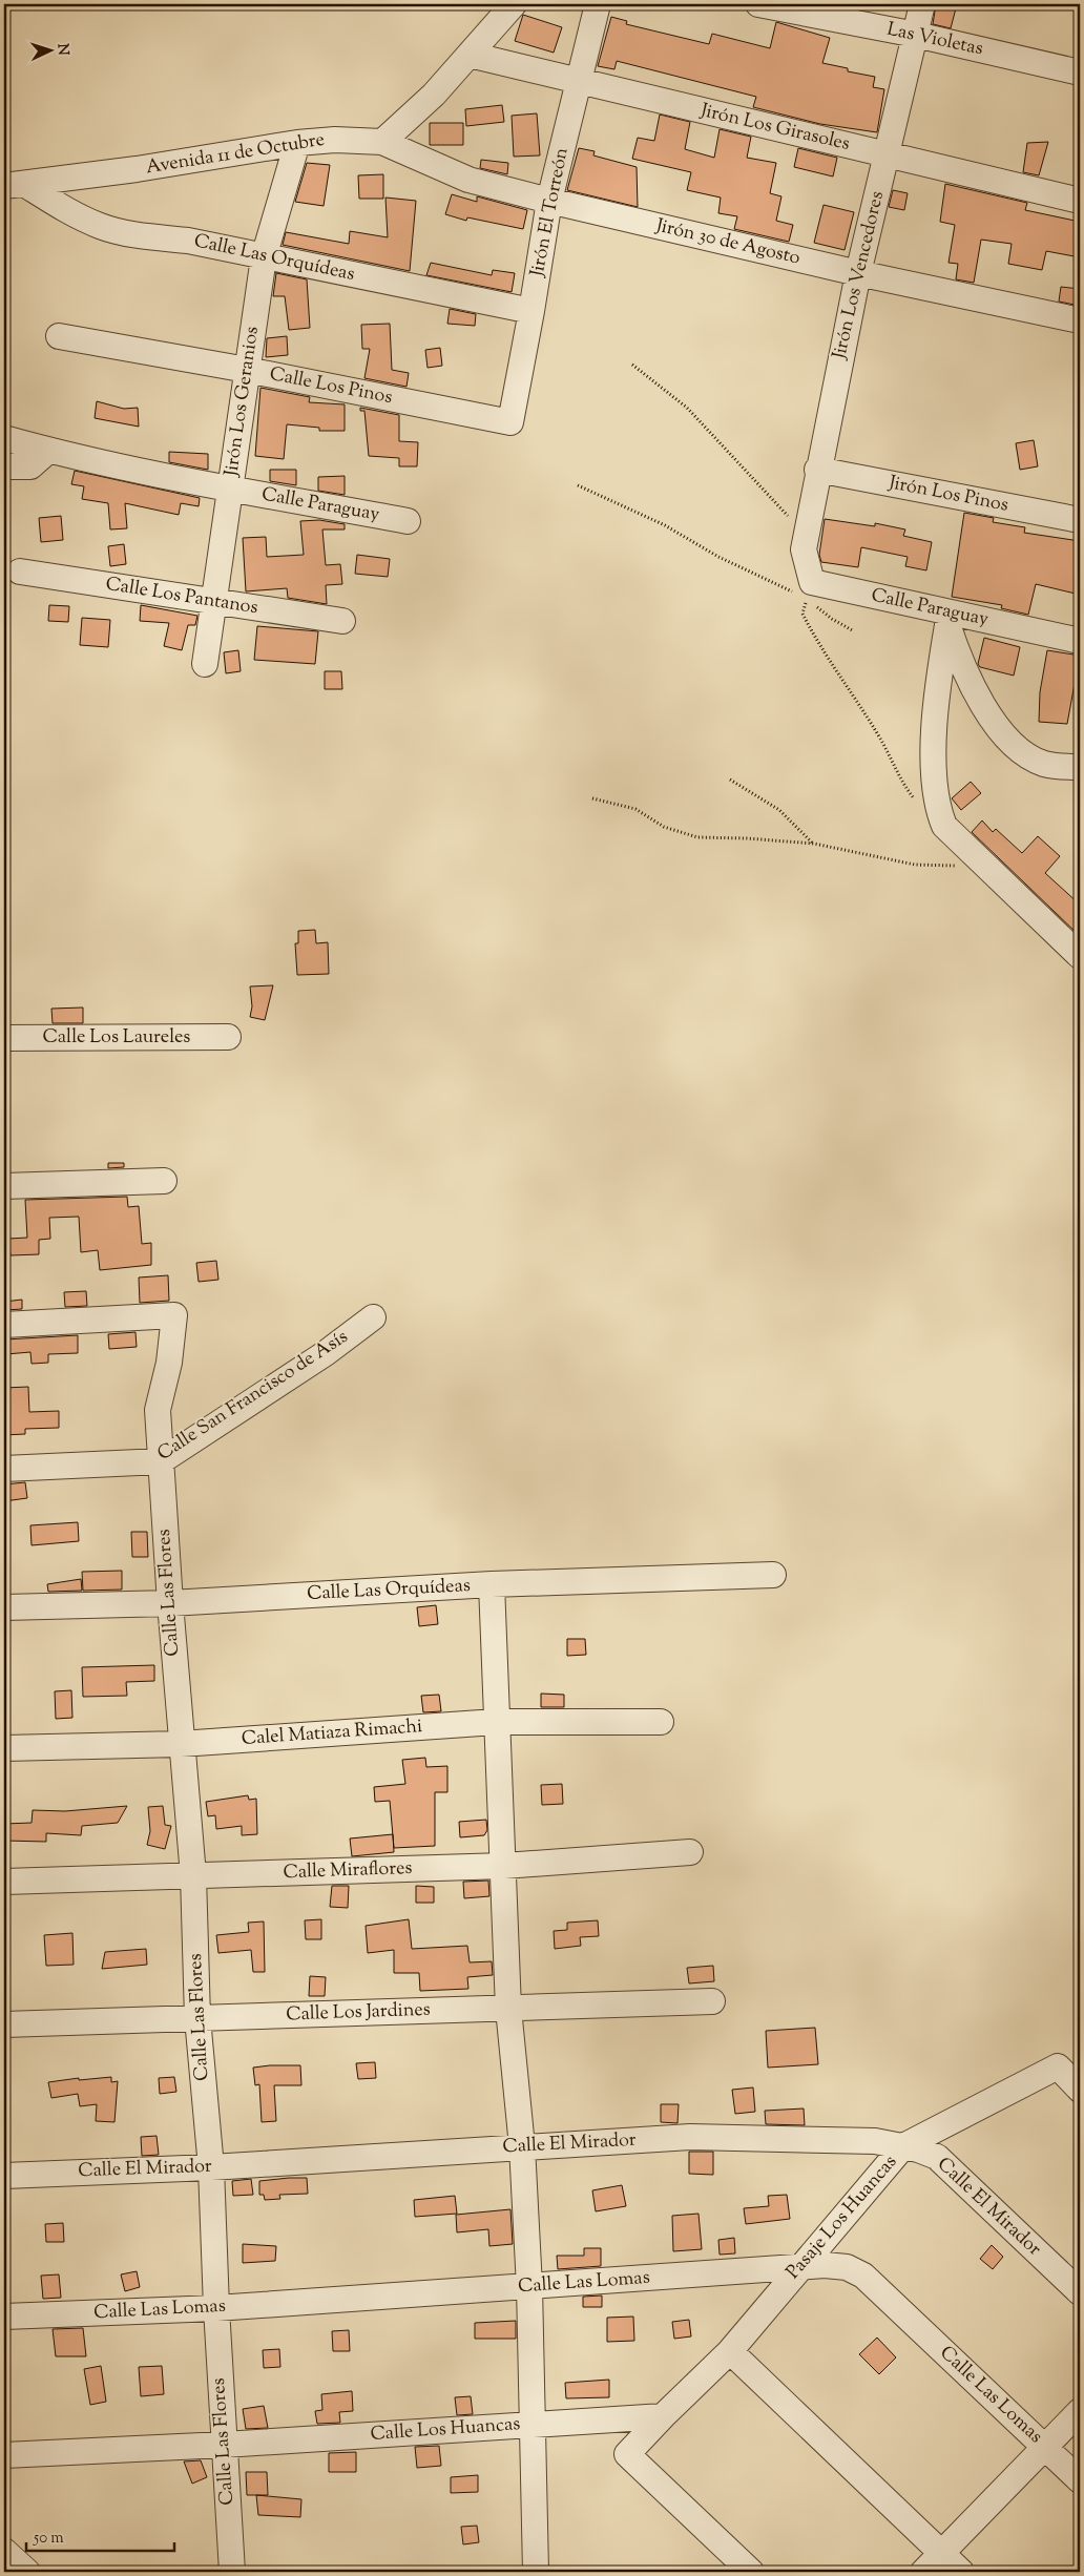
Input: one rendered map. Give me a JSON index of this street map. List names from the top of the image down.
{
  "streets": {
    "street": [
      "Las Violetas",
      "Jirón Los Girasoles",
      "Avenida 11 de Octubre",
      "Jirón El Torreón",
      "Jirón 30 de Agosto",
      "Calle Las Orquídeas",
      "Jirón Los Vencedores",
      "Calle Los Pinos",
      "Jirón Los Geranios",
      "Jirón Los Pinos",
      "Calle Paraguay",
      "Calle Los Pantanos",
      "Calle Los Laureles",
      "Calle San Francisco de Asís",
      "Calle Las Flores",
      "Calel Matiaza Rimachi",
      "Calle Miraflores",
      "Calle Los Jardines",
      "Calle El Mirador",
      "Pasaje Los Huancas",
      "Calle Las Lomas",
      "Calle Los Huancas"
    ]
  },
  "crossings": [
    ["Las Violetas", "Jirón Los Vencedores"],
    ["Jirón Los Girasoles", "Jirón El Torreón"],
    ["Jirón Los Girasoles", "Jirón Los Vencedores"],
    ["Avenida 11 de Octubre", "Jirón 30 de Agosto"],
    ["Avenida 11 de Octubre", "Calle Las Orquídeas"],
    ["Avenida 11 de Octubre", "Jirón Los Geranios"],
    ["Jirón El Torreón", "Jirón 30 de Agosto"],
    ["Jirón El Torreón", "Calle Las Orquídeas"],
    ["Jirón El Torreón", "Calle Los Pinos"],
    ["Jirón 30 de Agosto", "Jirón Los Vencedores"],
    ["Calle Las Orquídeas", "Jirón Los Geranios"],
    ["Calle Las Orquídeas", "Calle Las Flores"],
    ["Jirón Los Vencedores", "Jirón Los Pinos"],
    ["Jirón Los Vencedores", "Calle Paraguay"],
    ["Calle Los Pinos", "Jirón Los Geranios"],
    ["Jirón Los Geranios", "Calle Paraguay"],
    ["Jirón Los Geranios", "Calle Los Pantanos"],
    ["Calle San Francisco de Asís", "Calle Las Flores"],
    ["Calle Las Flores", "Calel Matiaza Rimachi"],
    ["Calle Las Flores", "Calle Miraflores"],
    ["Calle Las Flores", "Calle Los Jardines"],
    ["Calle Las Flores", "Calle El Mirador"],
    ["Calle Las Flores", "Calle Las Lomas"],
    ["Calle Las Flores", "Calle Los Huancas"],
    ["Calle El Mirador", "Pasaje Los Huancas"],
    ["Pasaje Los Huancas", "Calle Las Lomas"],
    ["Pasaje Los Huancas", "Calle Los Huancas"]
  ],
  "scale_bar": "50 m",
  "north": "right"
}
